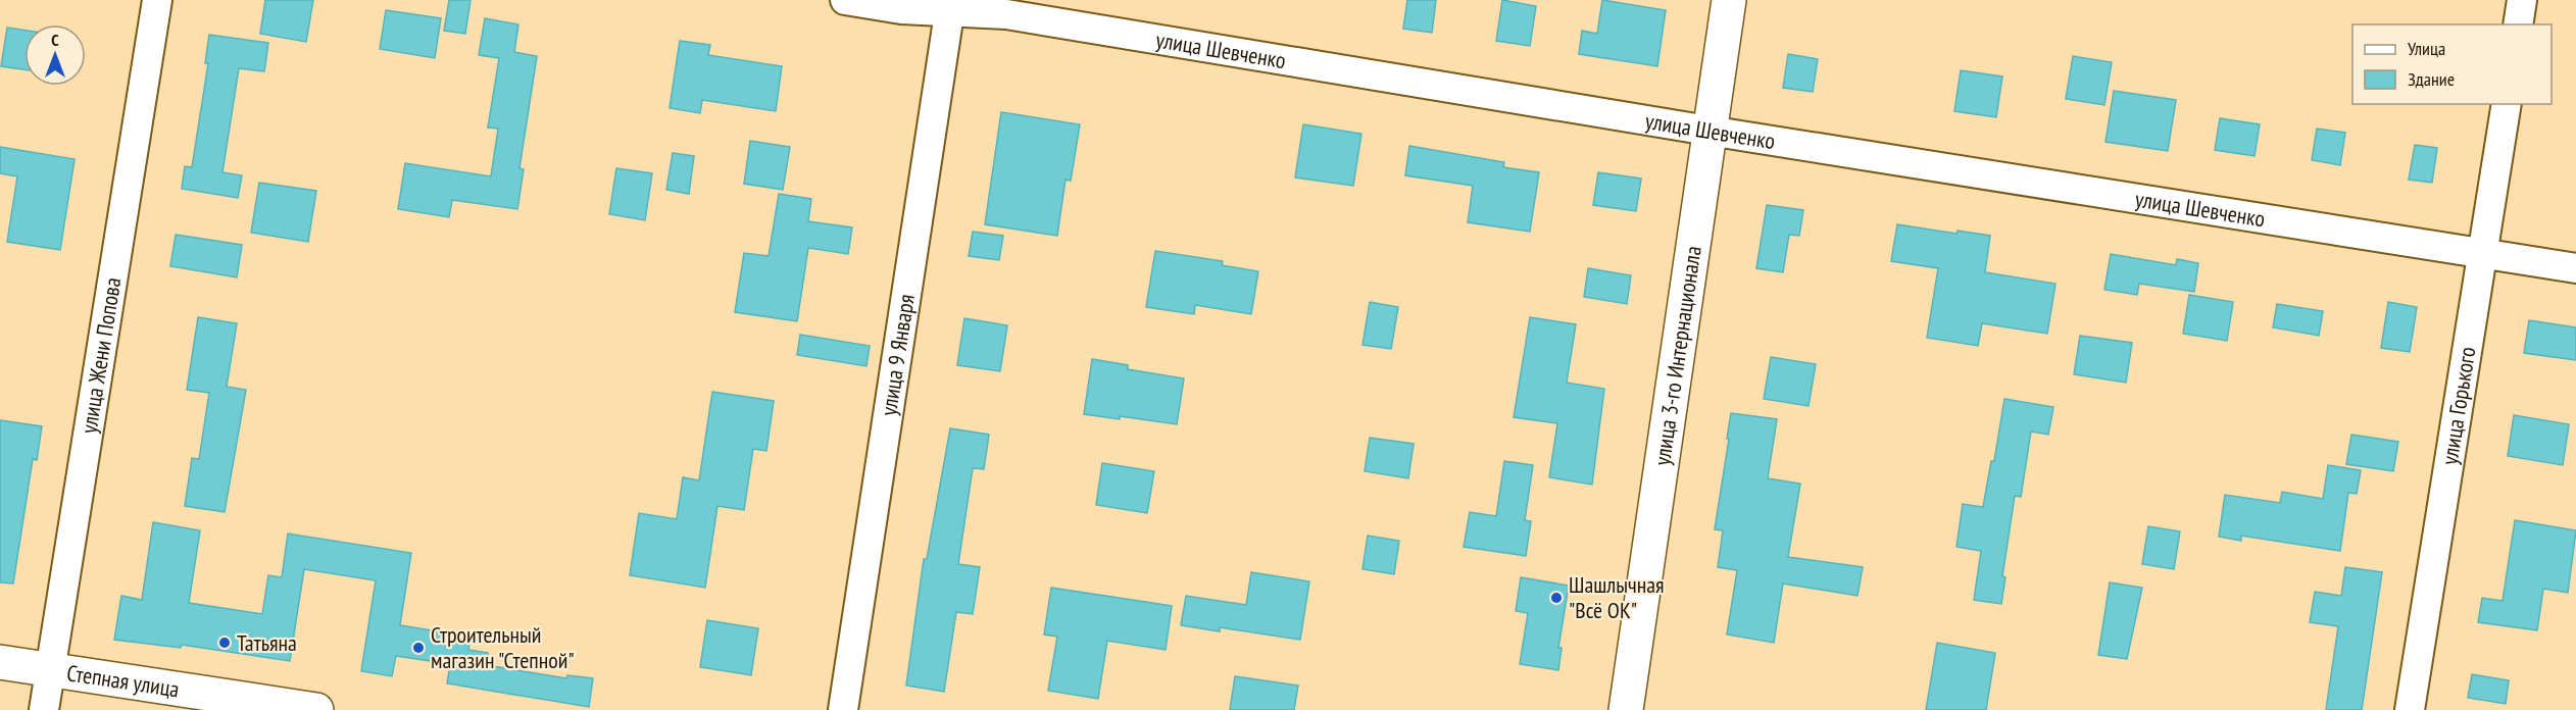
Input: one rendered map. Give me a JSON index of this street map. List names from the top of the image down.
{
  "streets": {
    "street": [
      "улица Шевченко",
      "улица Жени Попова",
      "улица 9 Января",
      "улица 3-го Интернационала",
      "улица Горького",
      "Степная улица"
    ]
  },
  "crossings": [
    ["улица Шевченко", "улица 9 Января"],
    ["улица Шевченко", "улица 3-го Интернационала"],
    ["улица Шевченко", "улица Горького"],
    ["улица Жени Попова", "Степная улица"]
  ],
  "places": ["Шашлычная \"Всё ОК\"", "Татьяна", "Строительный магазин \"Степной\""],
  "legend": ["Улица", "Здание"],
  "north": "top"
}
